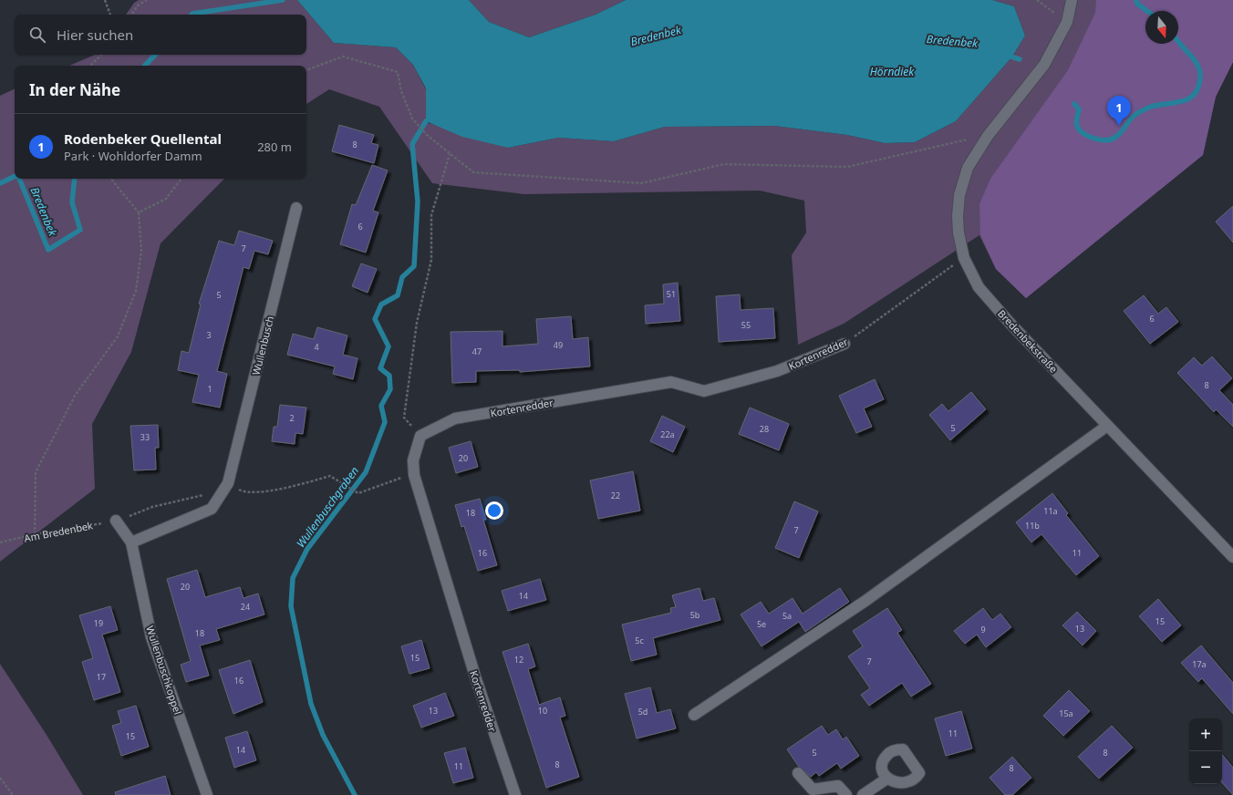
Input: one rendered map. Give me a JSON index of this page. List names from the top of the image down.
{
  "streets": {
    "street": [
      "Bredenbekstraße",
      "Wullenbusch",
      "Kortenredder",
      "Wullenbuschkoppel"
    ],
    "path": ["Am Bredenbek"]
  },
  "crossings": [
    ["Bredenbekstraße", "Kortenredder"],
    ["Wullenbusch", "Am Bredenbek"]
  ],
  "water": ["Bredenbek", "Hörndiek", "Wullenbuschgraben"],
  "house_numbers": [
    "8",
    "6",
    "7",
    "51",
    "5",
    "6",
    "55",
    "3",
    "49",
    "4",
    "47",
    "8",
    "1",
    "2",
    "5",
    "28",
    "22a",
    "33",
    "20",
    "22",
    "11a",
    "18",
    "11b",
    "7",
    "16",
    "11",
    "20",
    "14",
    "24",
    "5b",
    "5a",
    "15",
    "19",
    "5e",
    "13",
    "9",
    "18",
    "5c",
    "15",
    "12",
    "7",
    "17a",
    "17",
    "16",
    "13",
    "10",
    "5d",
    "15a",
    "11",
    "15",
    "14",
    "5",
    "8",
    "8",
    "11",
    "8"
  ],
  "north": "bottom",
  "page": {
    "search": "Hier suchen",
    "heading": "In der Nähe",
    "pins": "1",
    "list": [
      {
        "mark": "1",
        "name": "Rodenbeker Quellental",
        "note": "Park · Wohldorfer Damm",
        "value": "280 m"
      }
    ],
    "map_buttons": ["+", "−"]
  }
}
